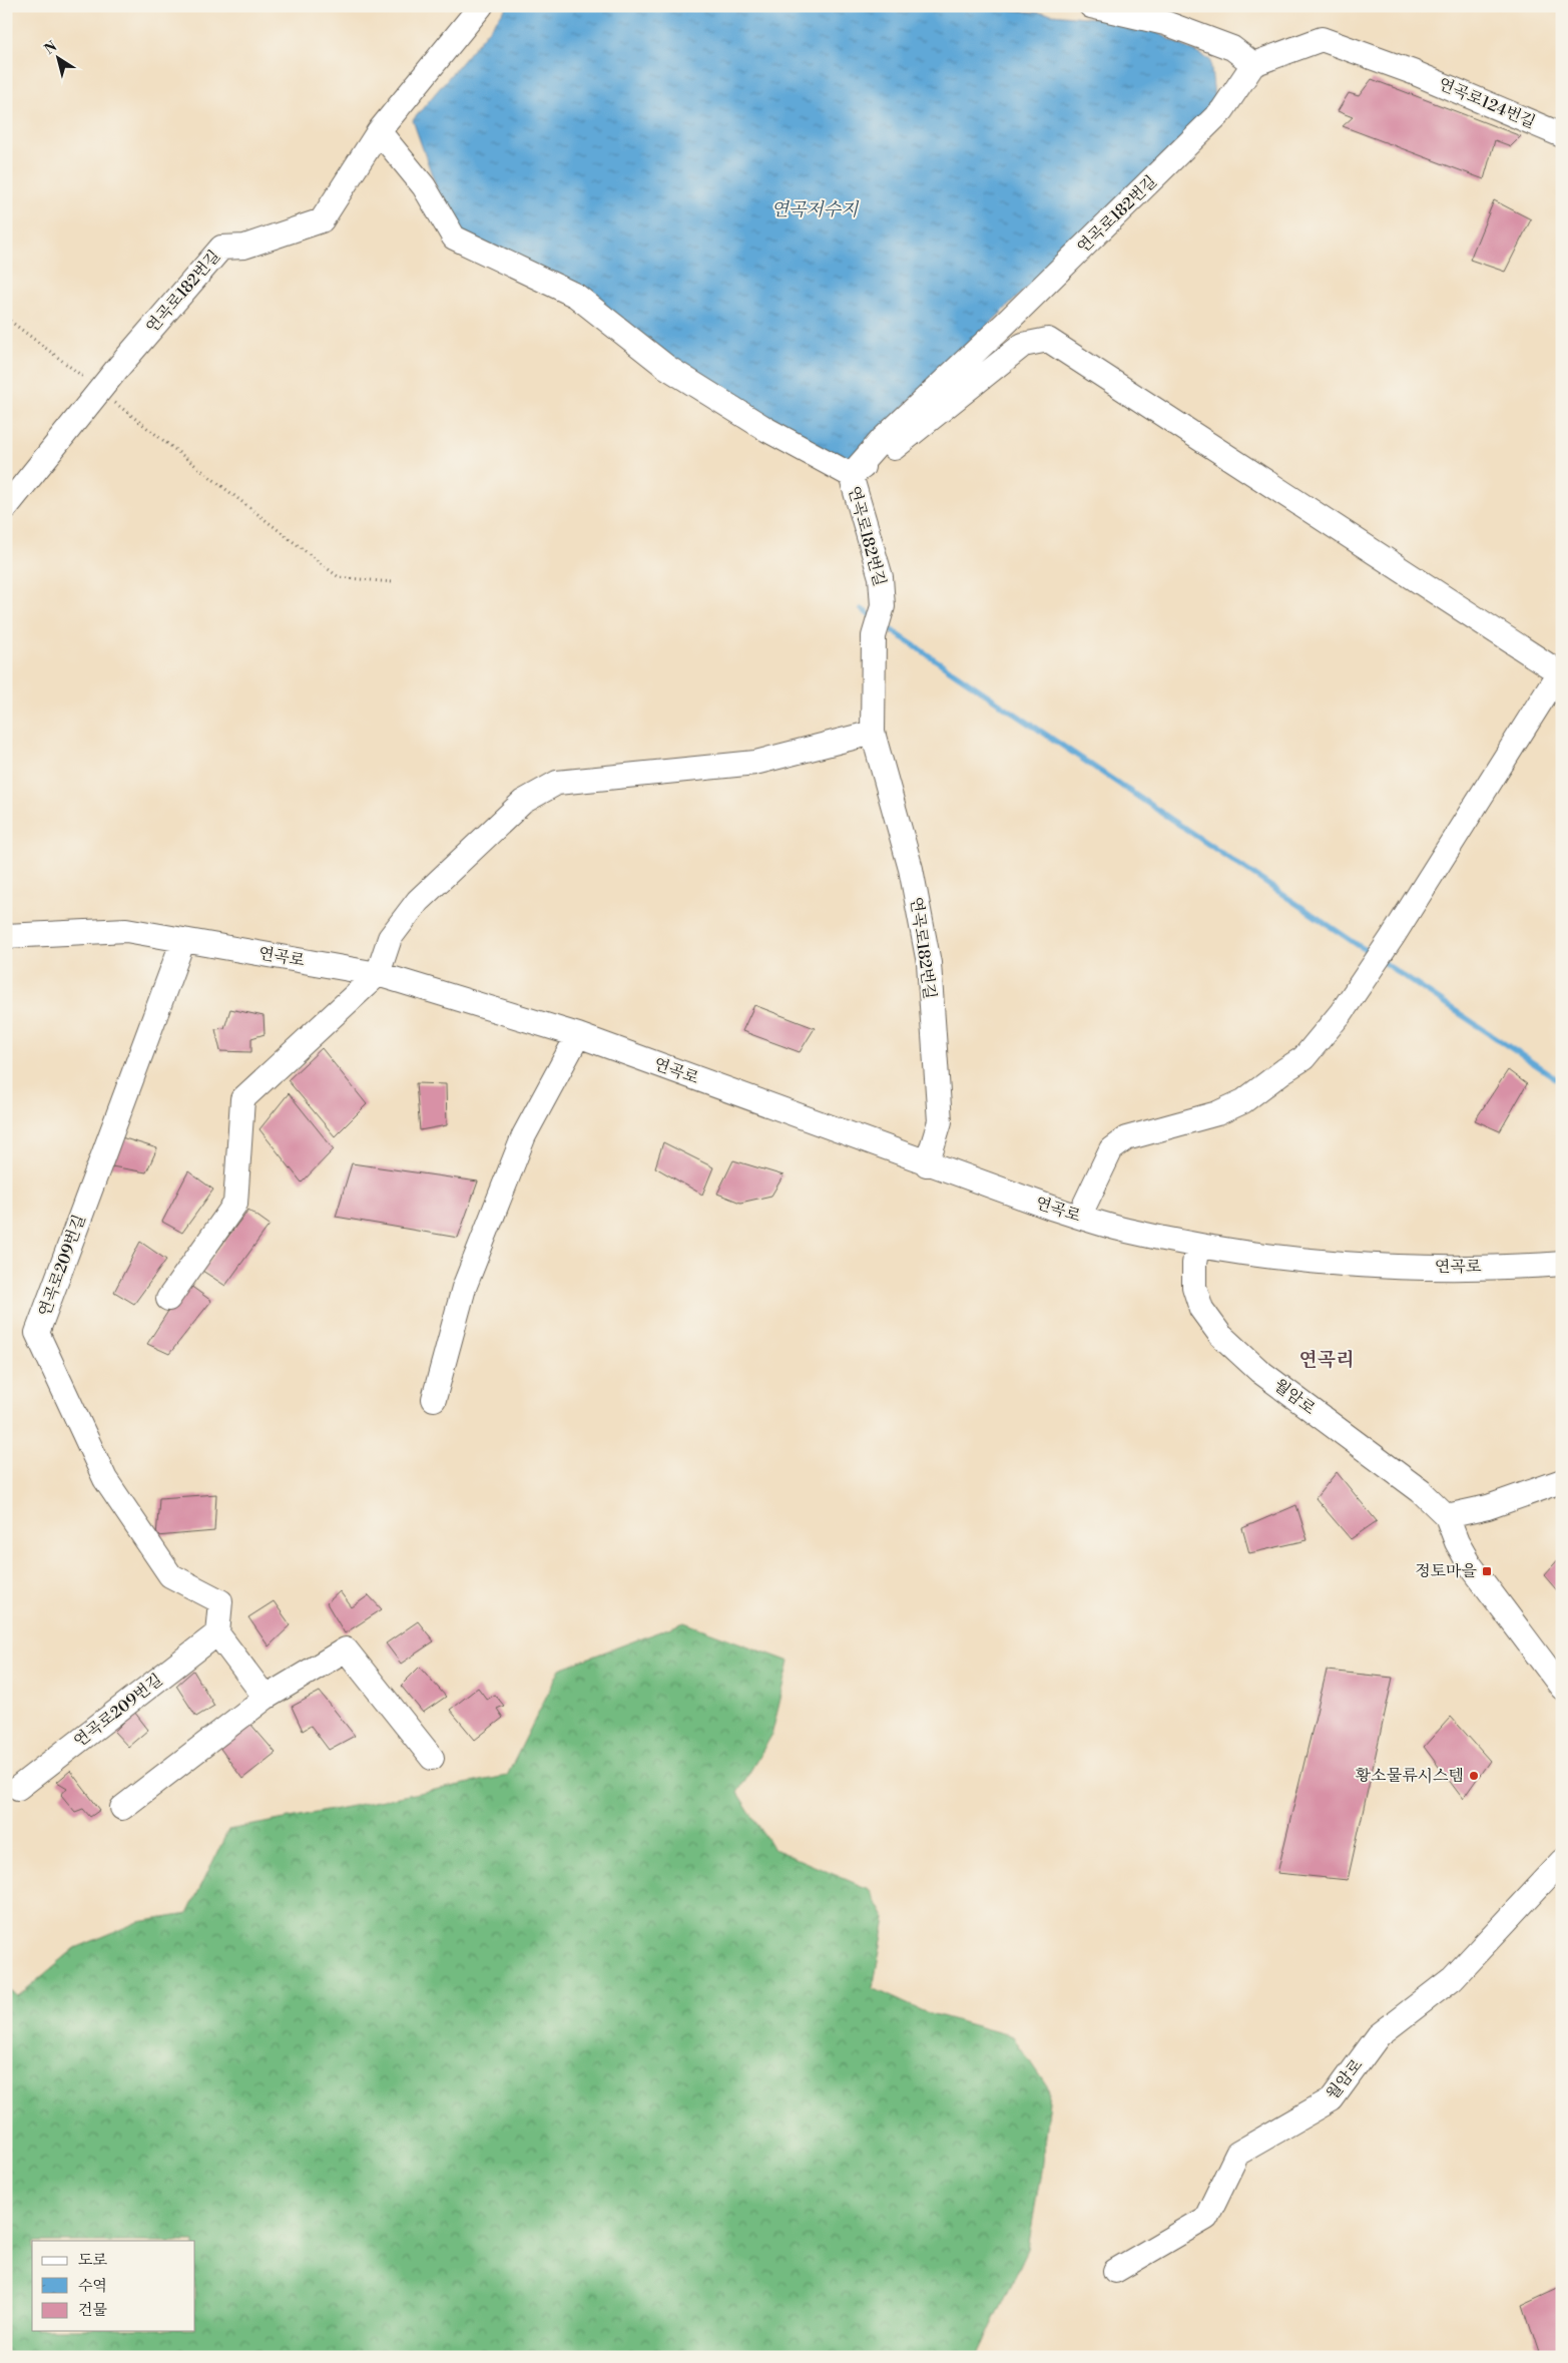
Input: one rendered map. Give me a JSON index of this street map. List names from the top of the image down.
{
  "streets": {
    "street": [
      "연곡로124번길",
      "연곡로182번길",
      "연곡로",
      "연곡로209번길",
      "월암로"
    ]
  },
  "crossings": [
    ["연곡로124번길", "연곡로182번길"],
    ["연곡로182번길", "연곡로"],
    ["연곡로", "연곡로209번길"],
    ["연곡로", "월암로"]
  ],
  "districts": ["연곡리"],
  "water": ["연곡저수지"],
  "places": {
    "transit": ["정토마을"],
    "other": ["황소물류시스템"]
  },
  "legend": ["도로", "수역", "건물"],
  "north": "top left"
}
